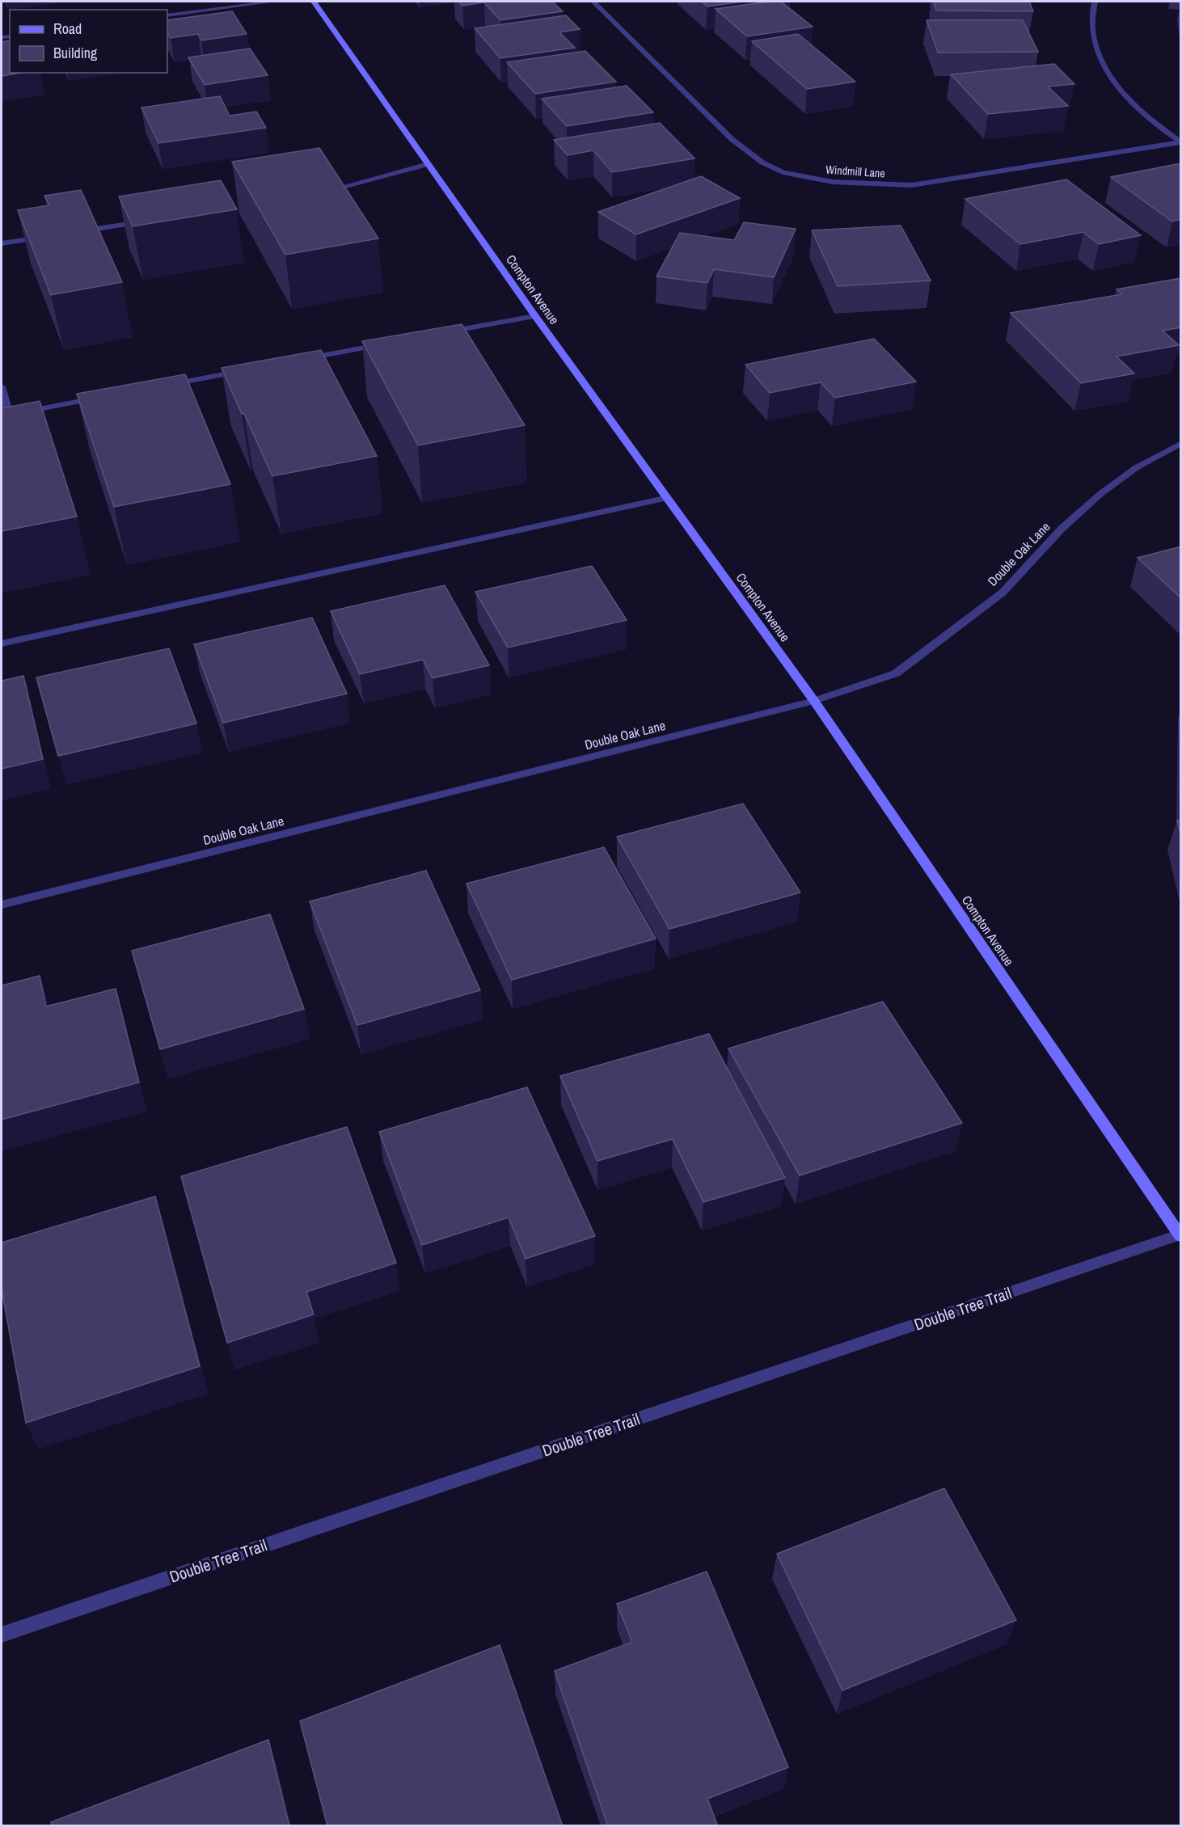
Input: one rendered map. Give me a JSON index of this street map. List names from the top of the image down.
{
  "streets": {
    "street": [
      "Windmill Lane",
      "Compton Avenue",
      "Double Oak Lane",
      "Double Tree Trail"
    ]
  },
  "crossings": [
    ["Compton Avenue", "Double Oak Lane"],
    ["Compton Avenue", "Double Tree Trail"]
  ],
  "legend": ["Road", "Building"]
}
